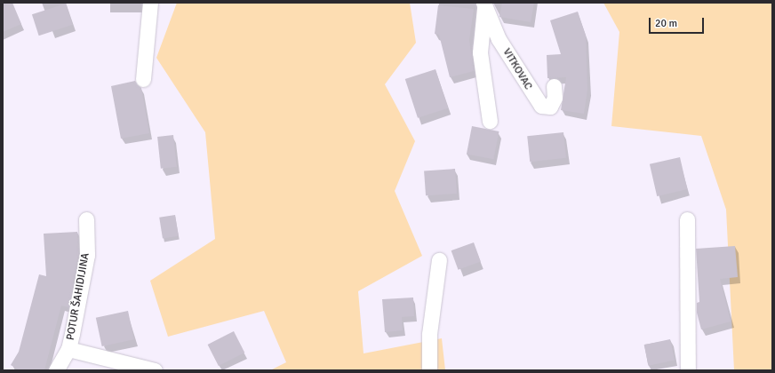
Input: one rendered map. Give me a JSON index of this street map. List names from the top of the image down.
{
  "streets": {
    "street": ["VITKOVAC", "POTUR ŠAHIDIJINA"]
  },
  "scale_bar": "20 m"
}
